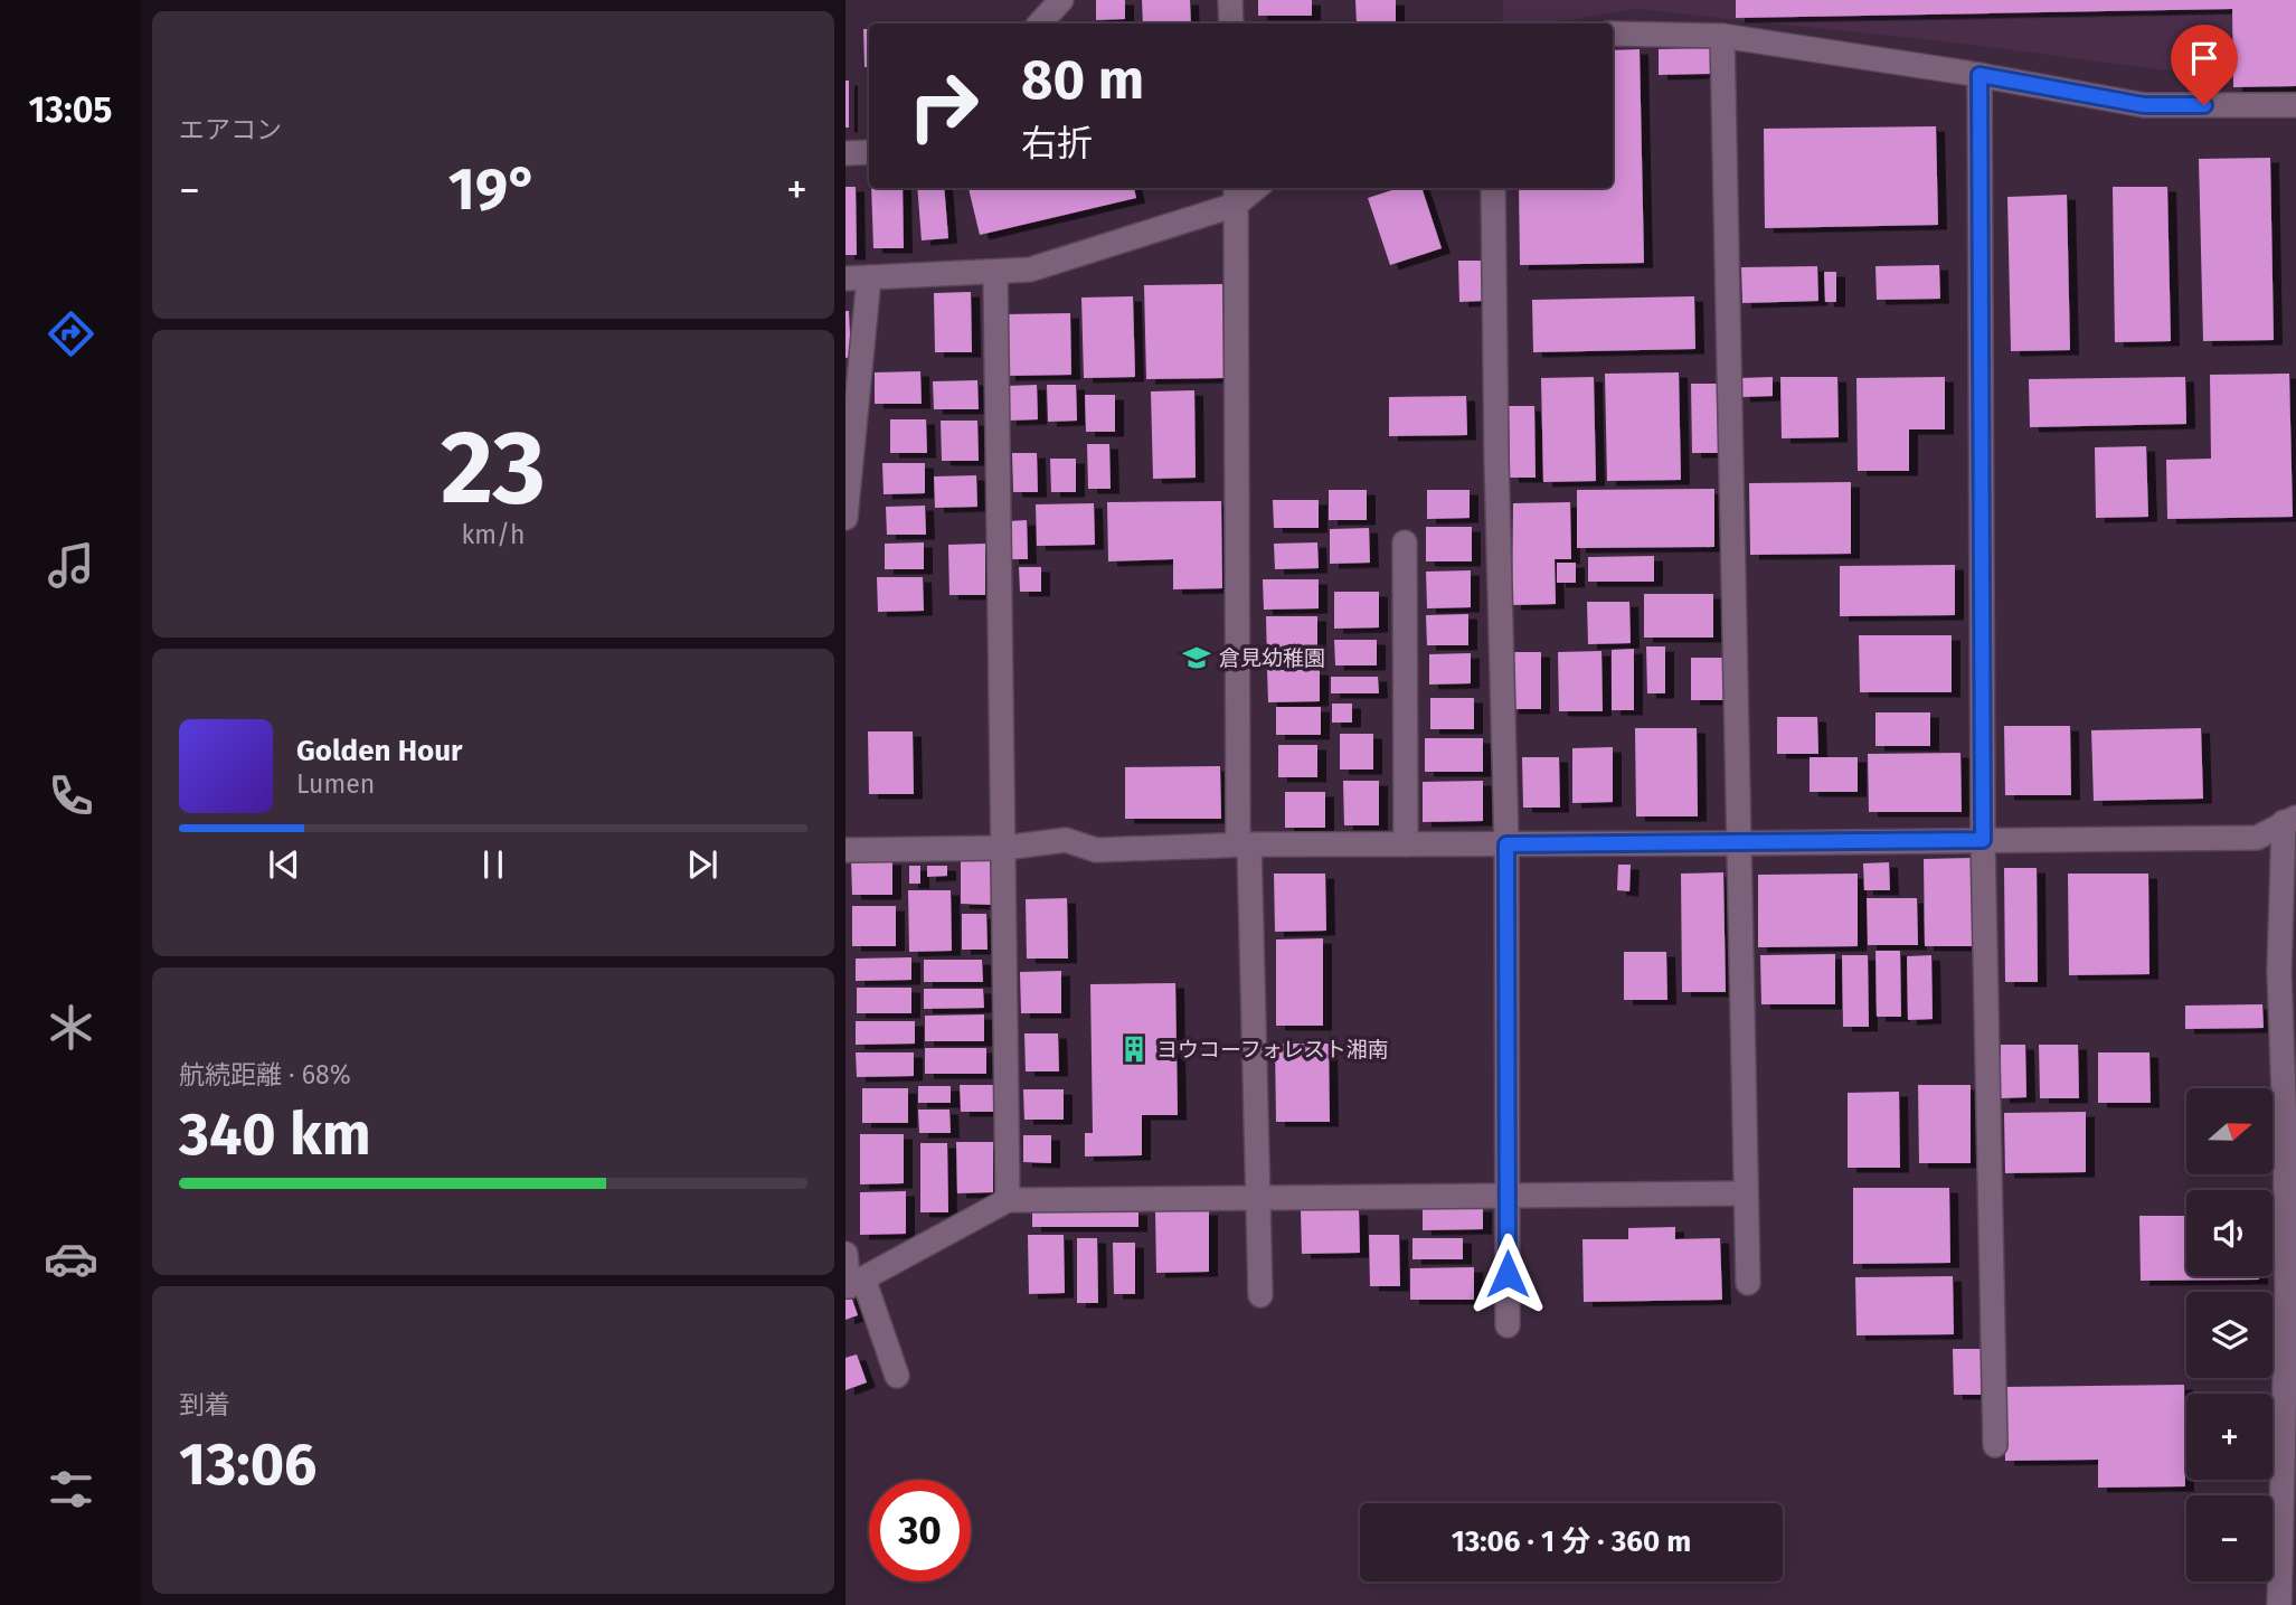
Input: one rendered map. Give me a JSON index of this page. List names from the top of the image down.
{
  "places": {
    "school or university": ["倉見幼稚園"],
    "building": ["ヨウコーフォレスト湘南"]
  },
  "north": "right",
  "page": {
    "tabs": "13:05",
    "tile": [
      "エアコン",
      ["23", "km/h"],
      ["航続距離 · 68%", "340 km"],
      ["到着", "13:06"]
    ],
    "turn": ["80 m", "右折"],
    "heat": ["−", "19°", "+"],
    "song": ["Golden Hour", "Lumen"],
    "map_buttons": ["+", "−"],
    "limit": "30",
    "trip": "13:06 · 1 分 · 360 m"
  }
}
